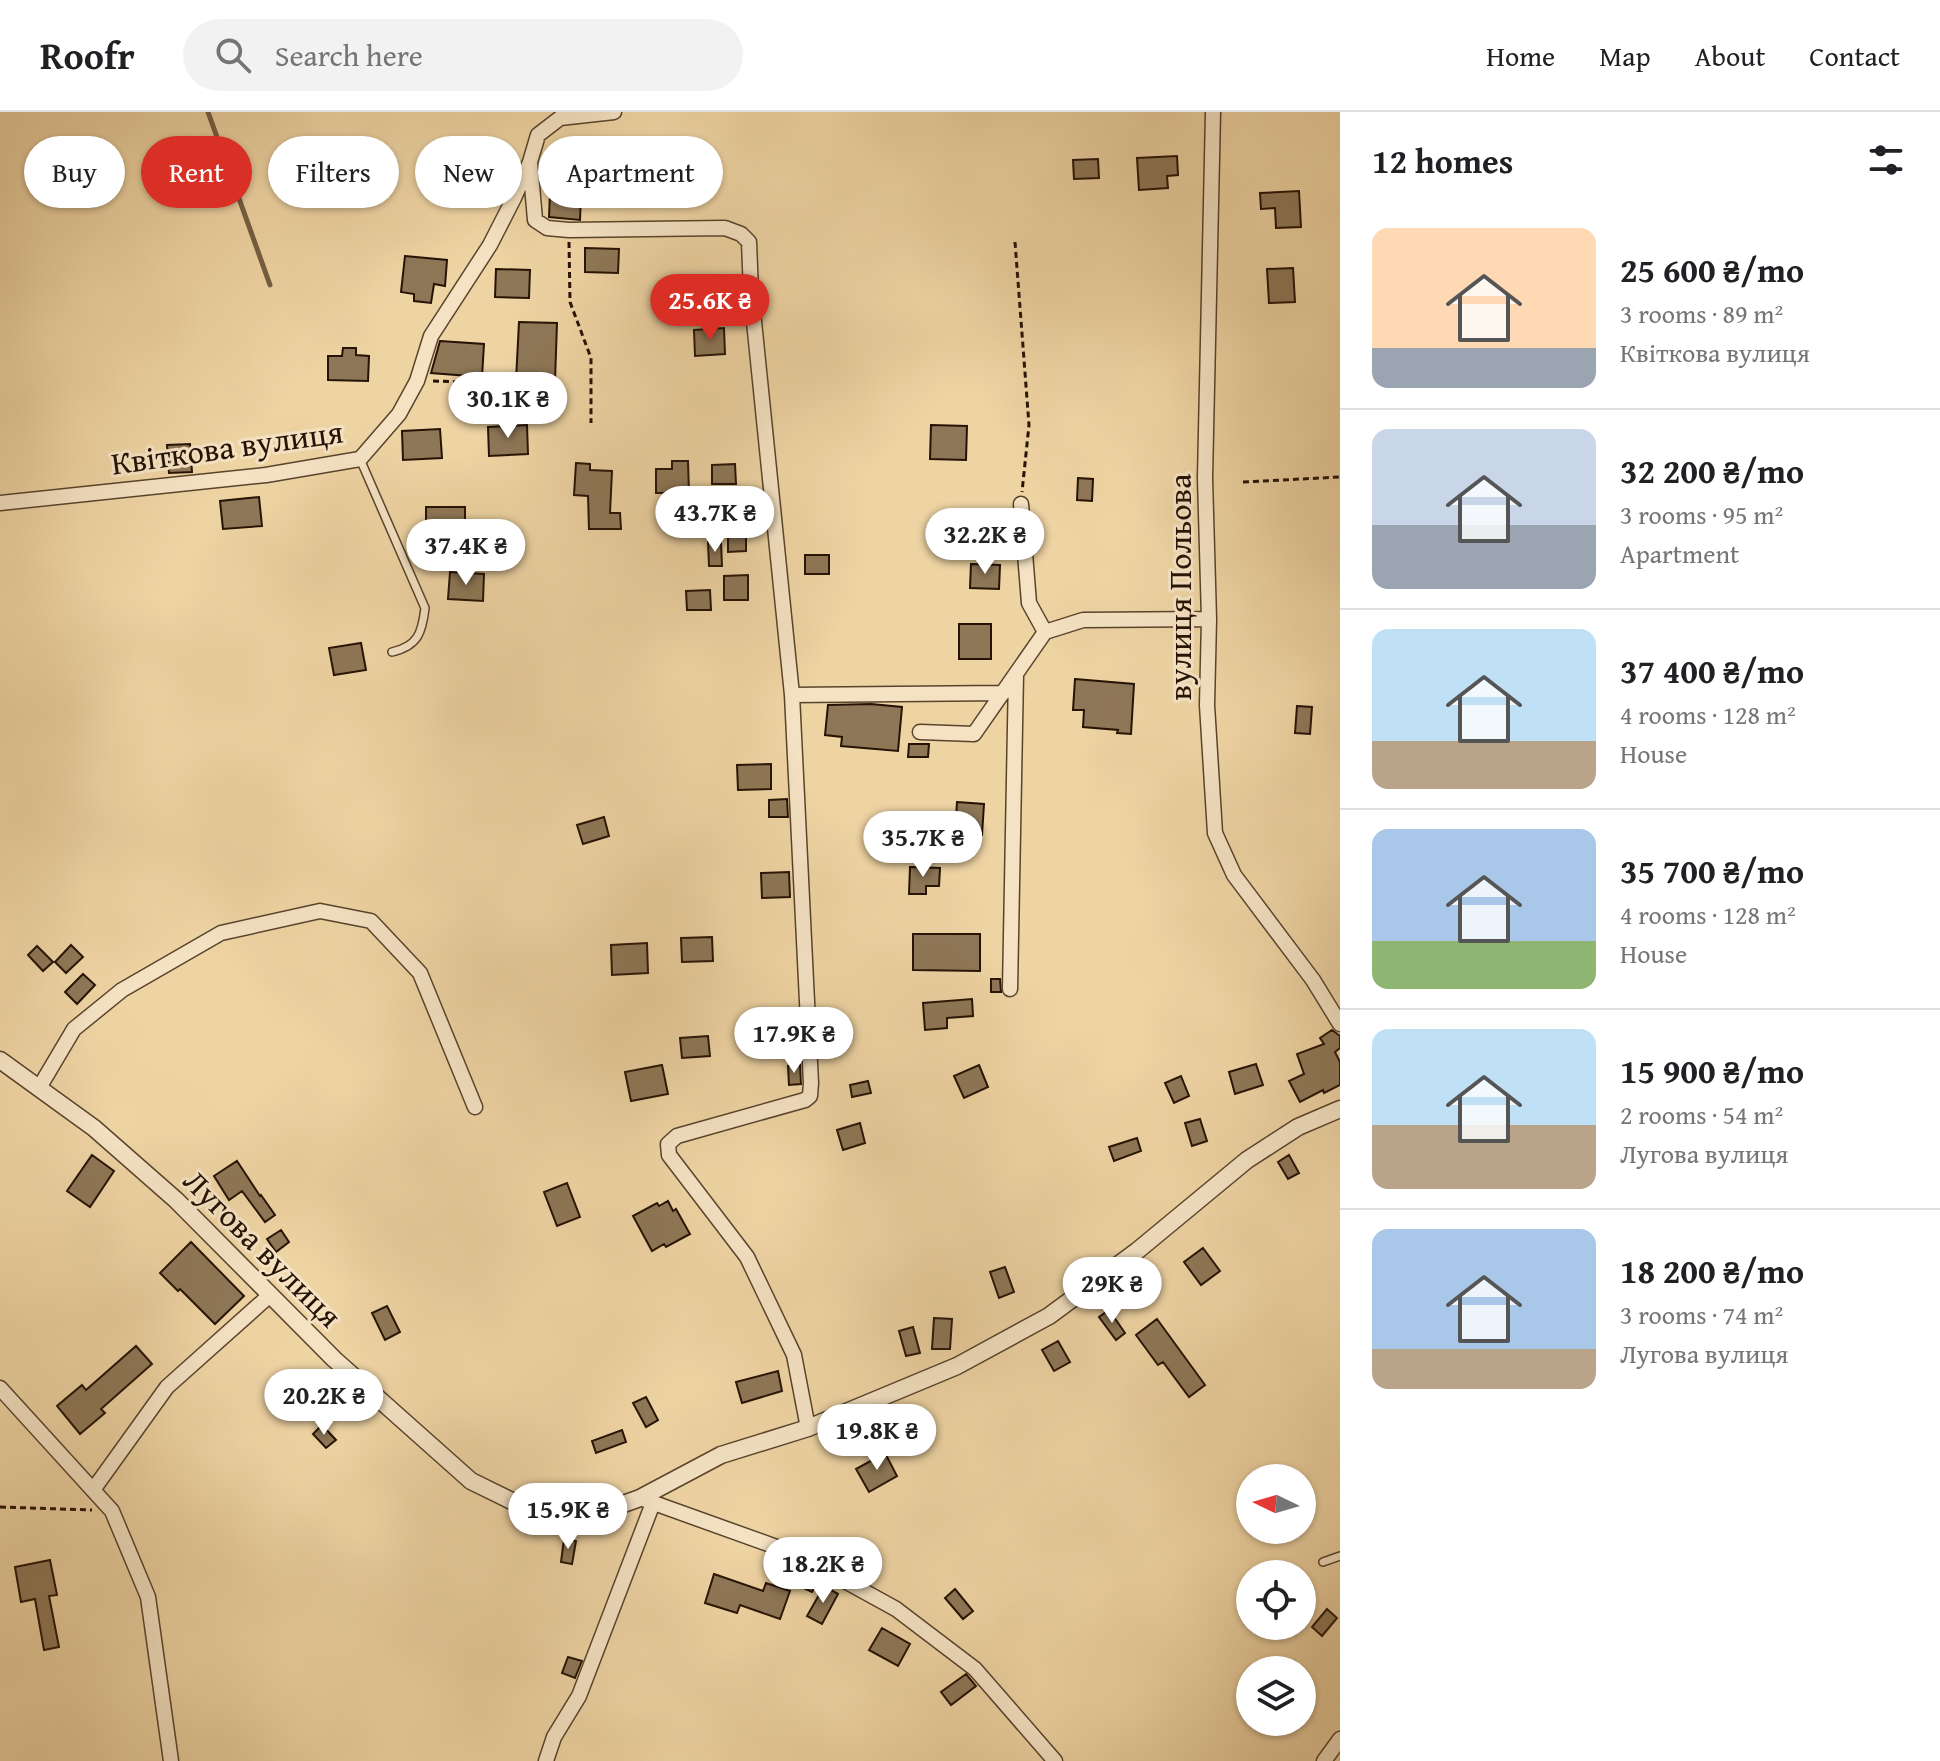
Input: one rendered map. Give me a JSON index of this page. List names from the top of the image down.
{
  "streets": {
    "street": ["Квіткова вулиця", "вулиця Польова", "Лугова вулиця"]
  },
  "north": "left",
  "page": {
    "header": "Roofr",
    "search": "Search here",
    "nav": [
      "Home",
      "Map",
      "About",
      "Contact"
    ],
    "heading": "12 homes",
    "chip": [
      "Buy",
      "Rent",
      "Filters",
      "New",
      "Apartment"
    ],
    "list": [
      {
        "name": "25 600 ₴/mo",
        "note": "3 rooms · 89 m² · Квіткова вулиця"
      },
      {
        "name": "32 200 ₴/mo",
        "note": "3 rooms · 95 m² · Apartment"
      },
      {
        "name": "37 400 ₴/mo",
        "note": "4 rooms · 128 m² · House"
      },
      {
        "name": "35 700 ₴/mo",
        "note": "4 rooms · 128 m² · House"
      },
      {
        "name": "15 900 ₴/mo",
        "note": "2 rooms · 54 m² · Лугова вулиця"
      },
      {
        "name": "18 200 ₴/mo",
        "note": "3 rooms · 74 m² · Лугова вулиця"
      }
    ],
    "price": [
      "25.6K ₴",
      "30.1K ₴",
      "43.7K ₴",
      "32.2K ₴",
      "37.4K ₴",
      "35.7K ₴",
      "17.9K ₴",
      "29K ₴",
      "20.2K ₴",
      "19.8K ₴",
      "15.9K ₴",
      "18.2K ₴"
    ]
  }
}
